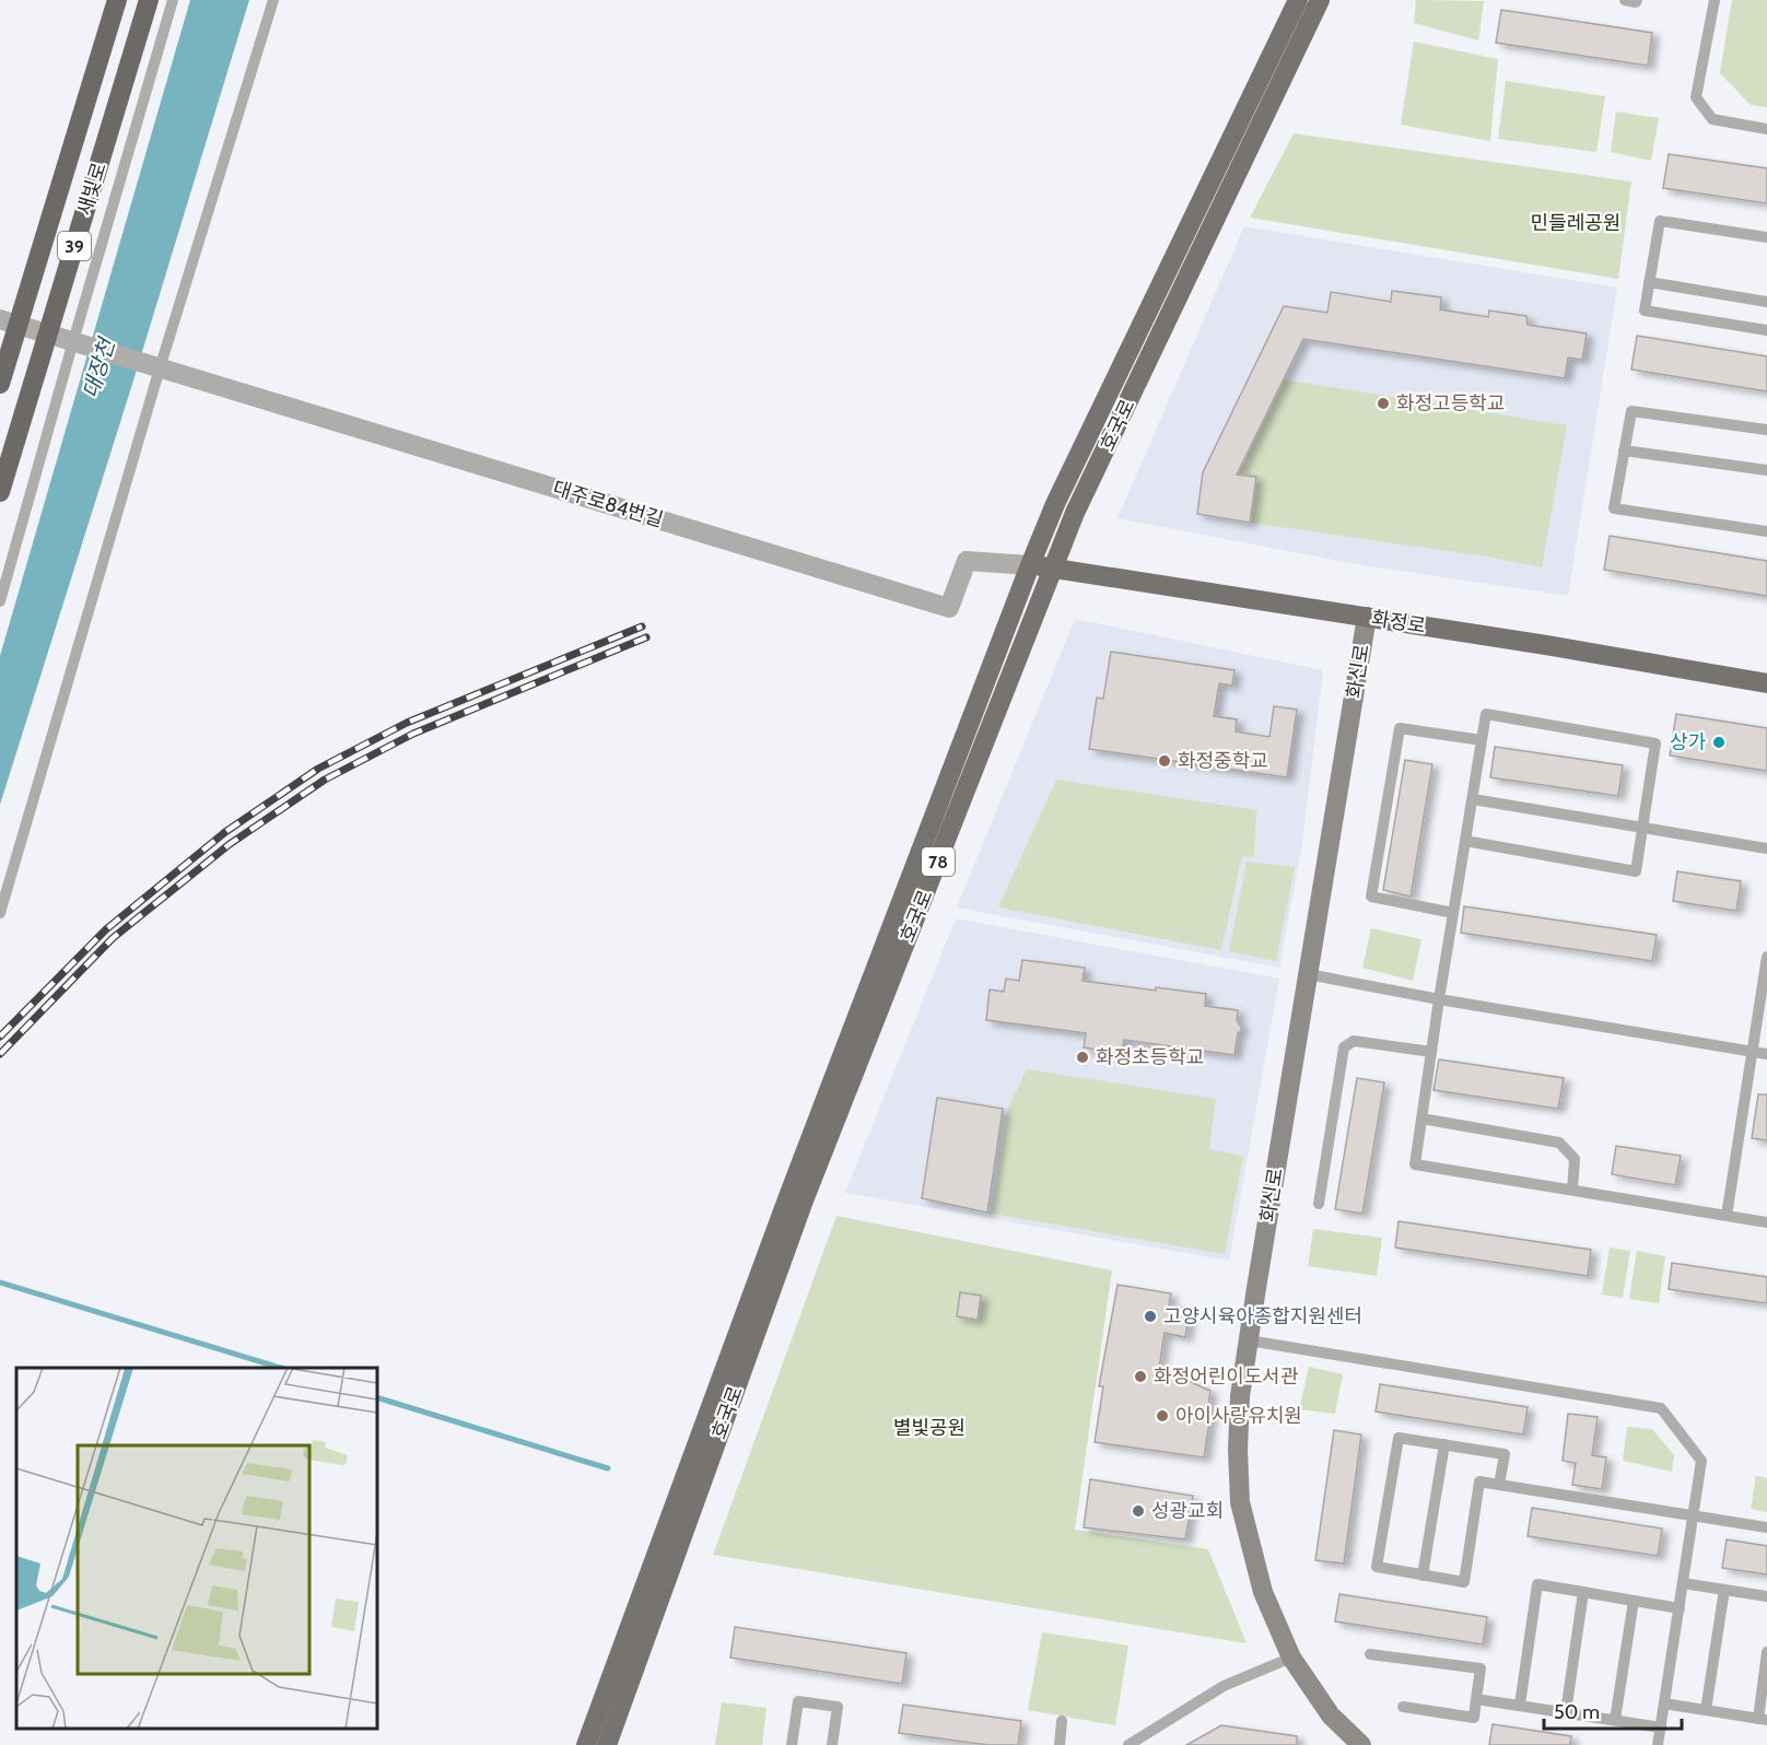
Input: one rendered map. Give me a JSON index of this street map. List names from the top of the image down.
{
  "streets": {
    "highway": ["새빛로", "39"],
    "main road": [
      "호국로",
      "화정로",
      "화신로",
      "78"
    ],
    "street": ["대주로84번길"]
  },
  "crossings": [
    ["호국로", "대주로84번길"],
    ["호국로", "화정로"],
    ["대주로84번길", "화정로"],
    ["화정로", "화신로"]
  ],
  "water": ["대장천"],
  "parks": ["민들레공원", "별빛공원"],
  "places": [
    "화정고등학교",
    "상가",
    "화정중학교",
    "화정초등학교",
    "고양시육아종합지원센터",
    "화정어린이도서관",
    "아이사랑유치원",
    "성광교회"
  ],
  "scale_bar": "50 m"
}
